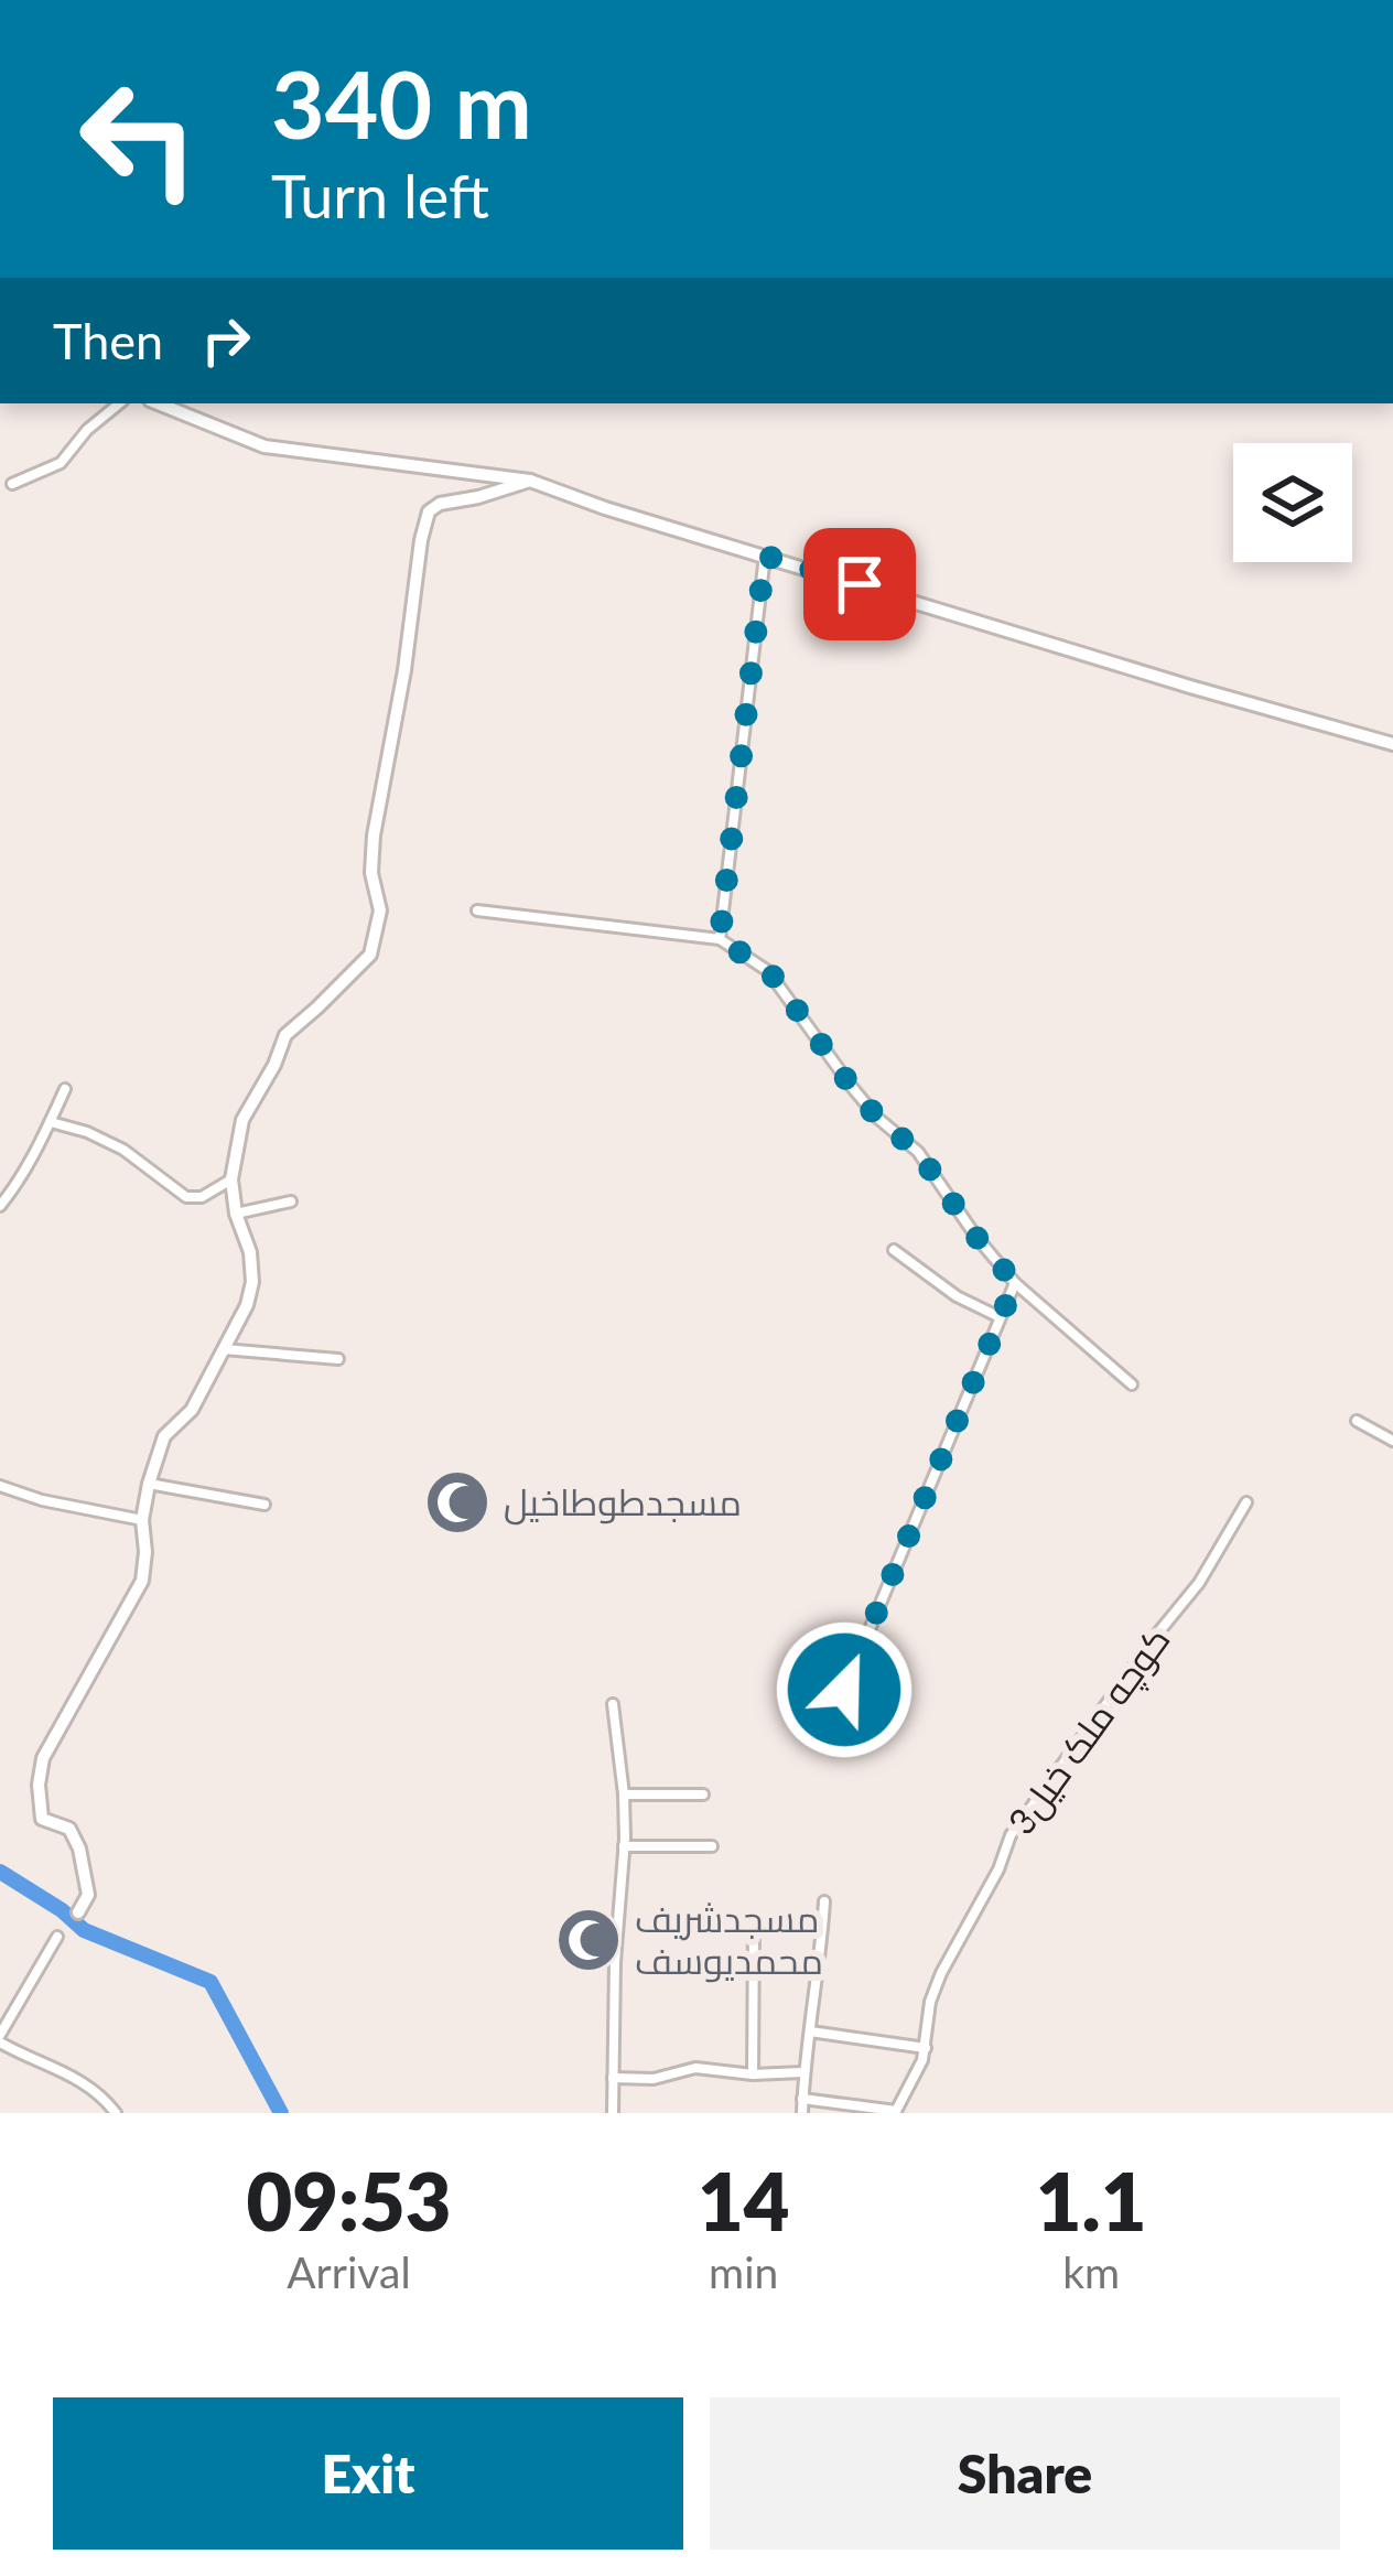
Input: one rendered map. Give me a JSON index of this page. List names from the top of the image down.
{
  "streets": {
    "street": ["کوچه ملک خیل3"]
  },
  "places": {
    "mosque": ["مسجدطوطاخیل", "مسجدشریف محمدیوسف"]
  },
  "page": {
    "turn": ["340 m", "Turn left"],
    "then": "Then",
    "eta": [
      "09:53",
      "Arrival",
      "14",
      "min",
      "1.1",
      "km"
    ],
    "buttons": ["Exit", "Share"]
  }
}
